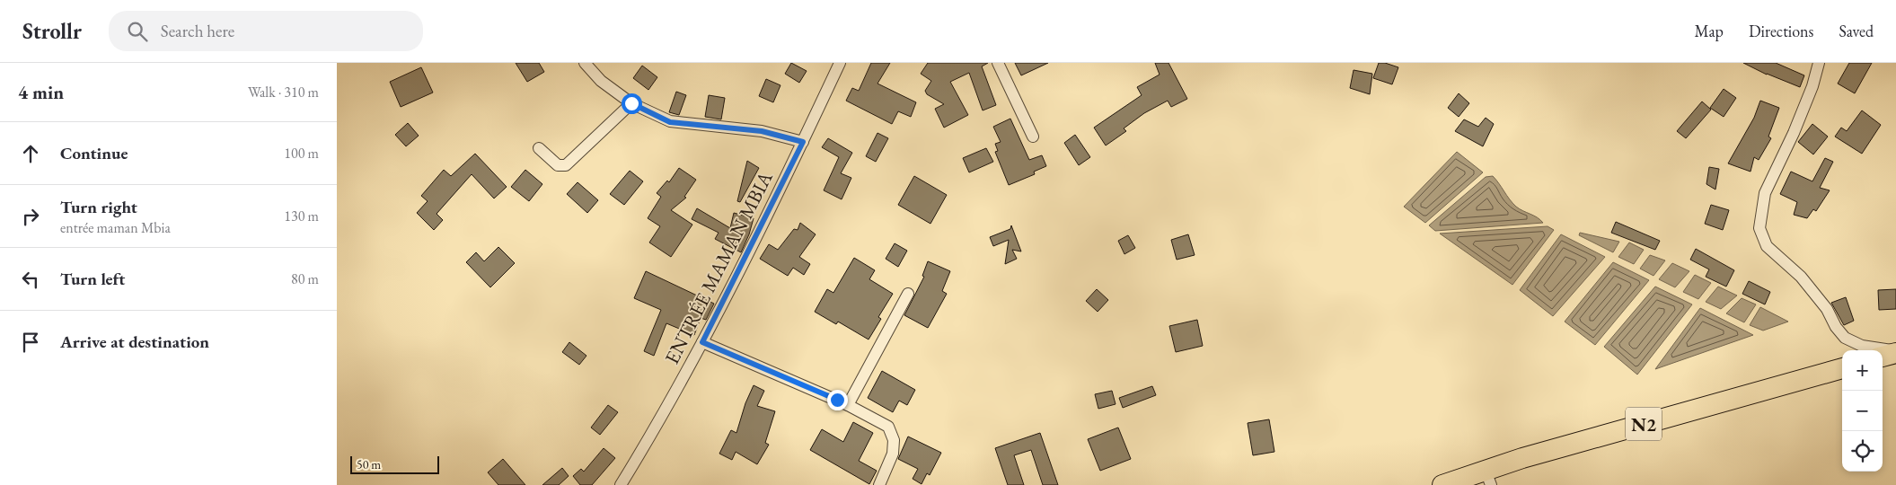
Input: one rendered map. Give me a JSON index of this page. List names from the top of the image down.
{
  "streets": {
    "highway": ["N2"],
    "street": ["ENTRÉE MAMAN MBIA"]
  },
  "scale_bar": "50 m",
  "page": {
    "header": "Strollr",
    "search": "Search here",
    "nav": ["Map", "Directions", "Saved"],
    "heading": ["4 min", "Walk · 310 m"],
    "list": [
      ["Continue", "100 m"],
      ["Turn right", "entrée maman Mbia", "130 m"],
      ["Turn left", "80 m"],
      "Arrive at destination"
    ],
    "map_buttons": ["+", "−"],
    "scale": "50 m"
  }
}
